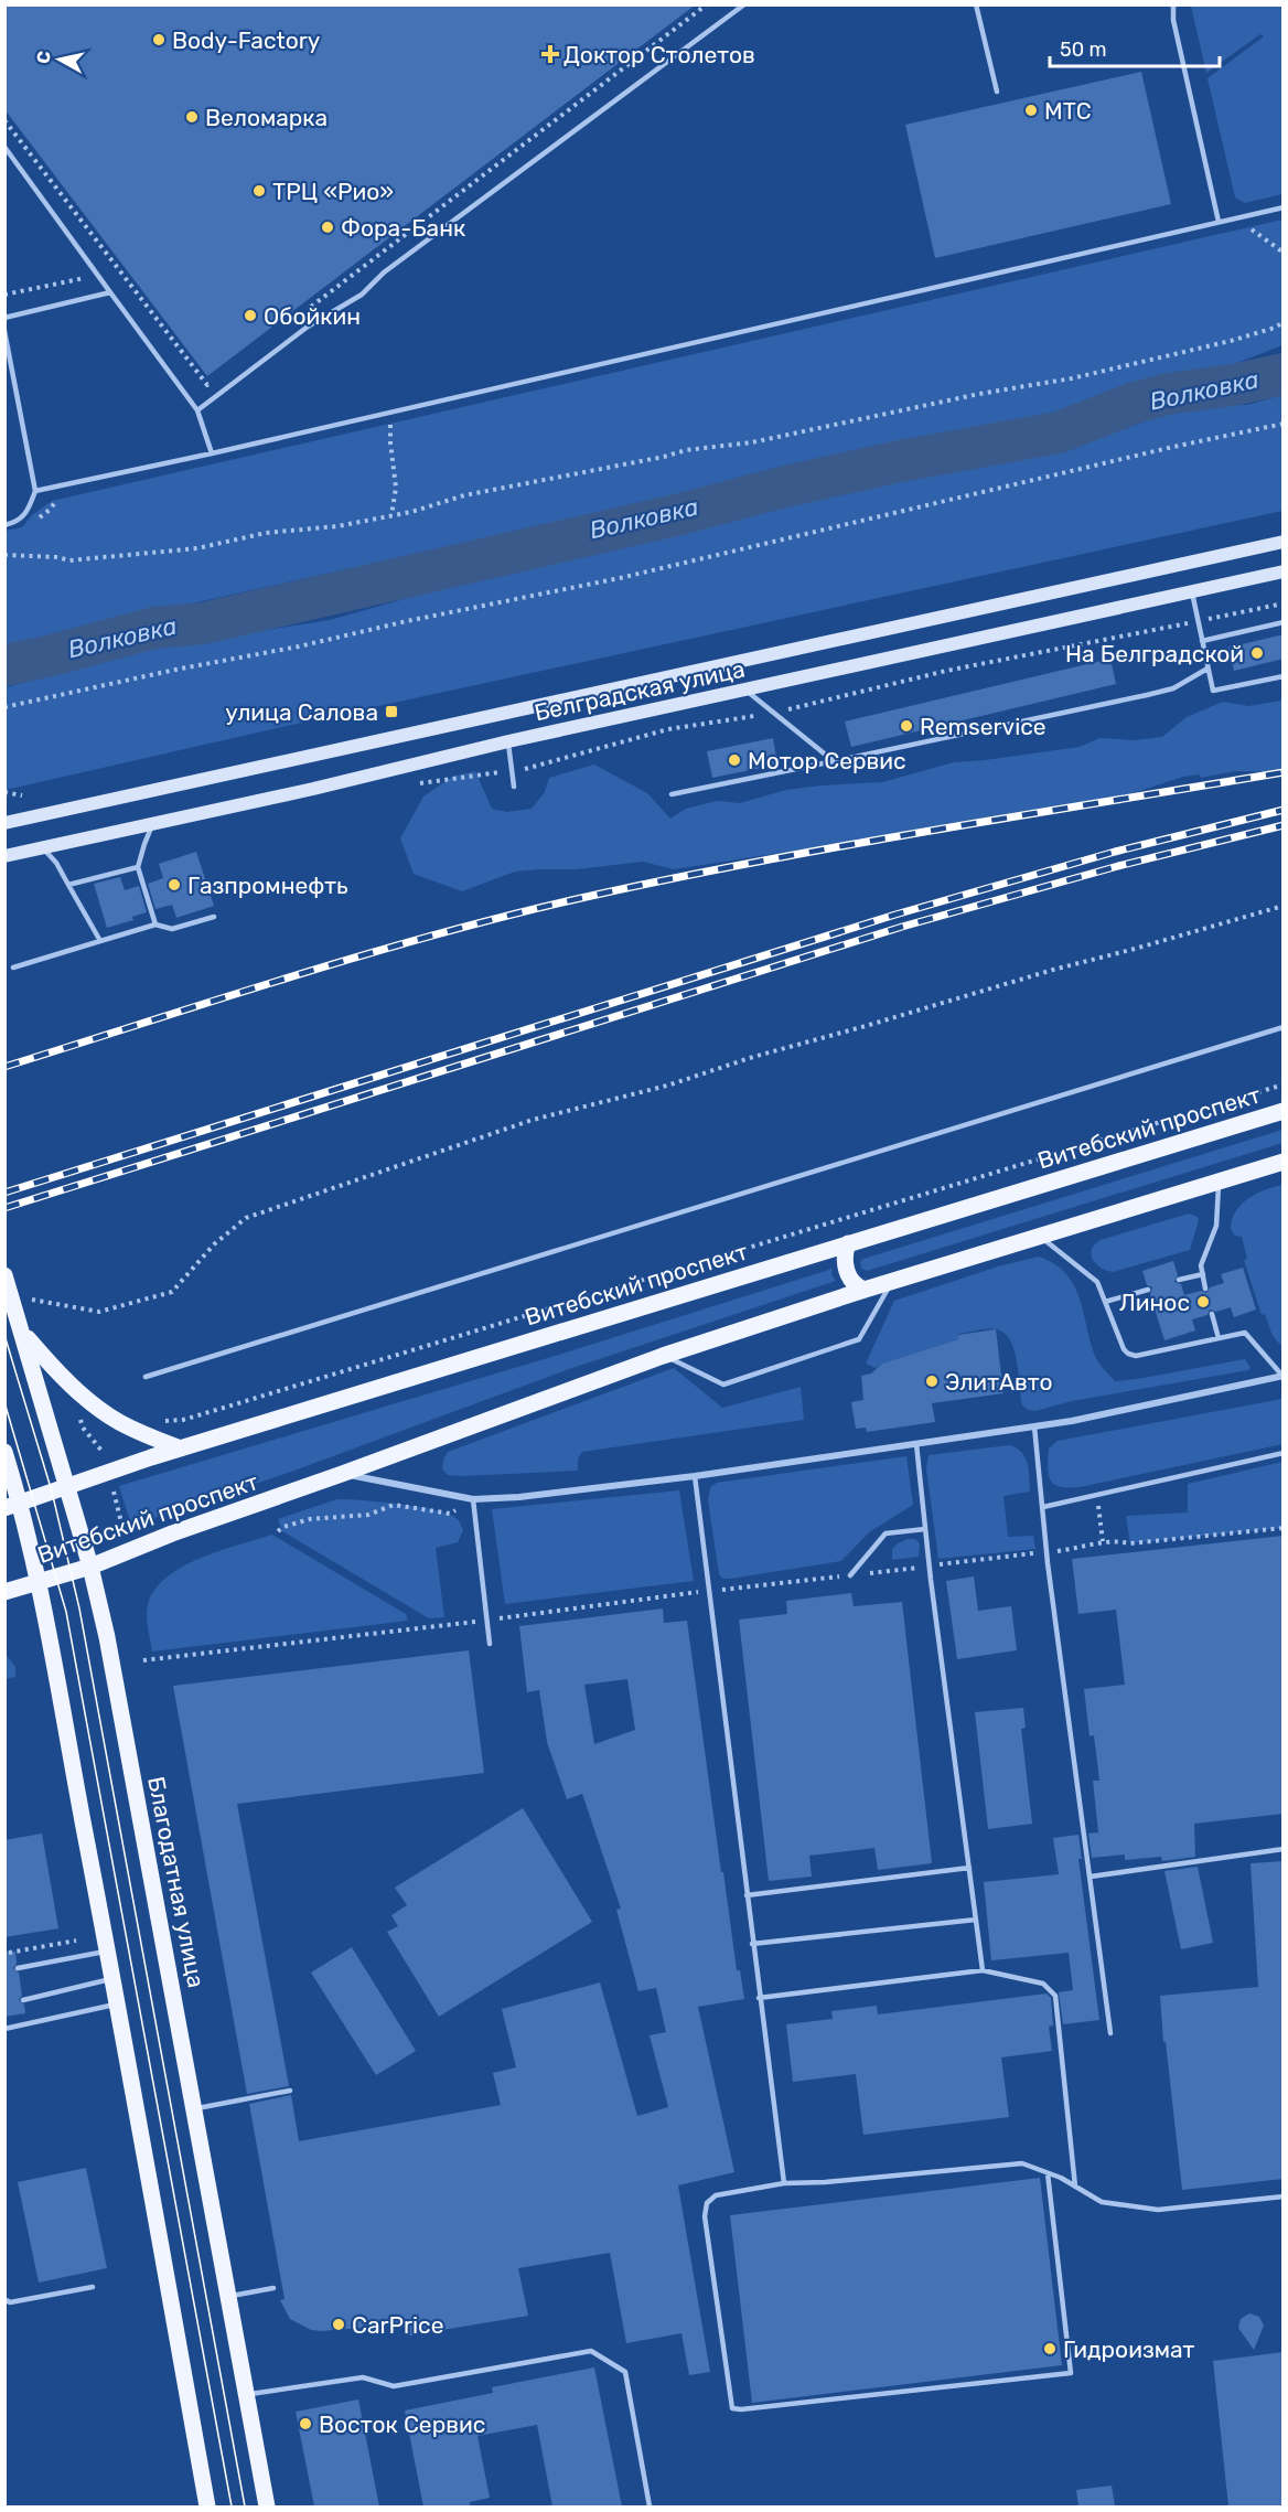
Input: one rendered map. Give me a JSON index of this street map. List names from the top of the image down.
{
  "streets": {
    "main road": ["Витебский проспект", "Благодатная улица"],
    "street": ["Белградская улица"]
  },
  "crossings": [
    ["Витебский проспект", "Благодатная улица"]
  ],
  "water": ["Волковка"],
  "places": {
    "other": [
      "Body-Factory",
      "МТС",
      "Веломарка",
      "ТРЦ «Рио»",
      "Фора-Банк",
      "Обойкин",
      "На Белградской",
      "Remservice",
      "Мотор Сервис",
      "Газпромнефть",
      "Линос",
      "ЭлитАвто",
      "CarPrice",
      "Гидроизмат",
      "Восток Сервис"
    ],
    "health": ["Доктор Столетов"],
    "transit": ["улица Салова"]
  },
  "scale_bar": "50 m",
  "north": "left"
}
